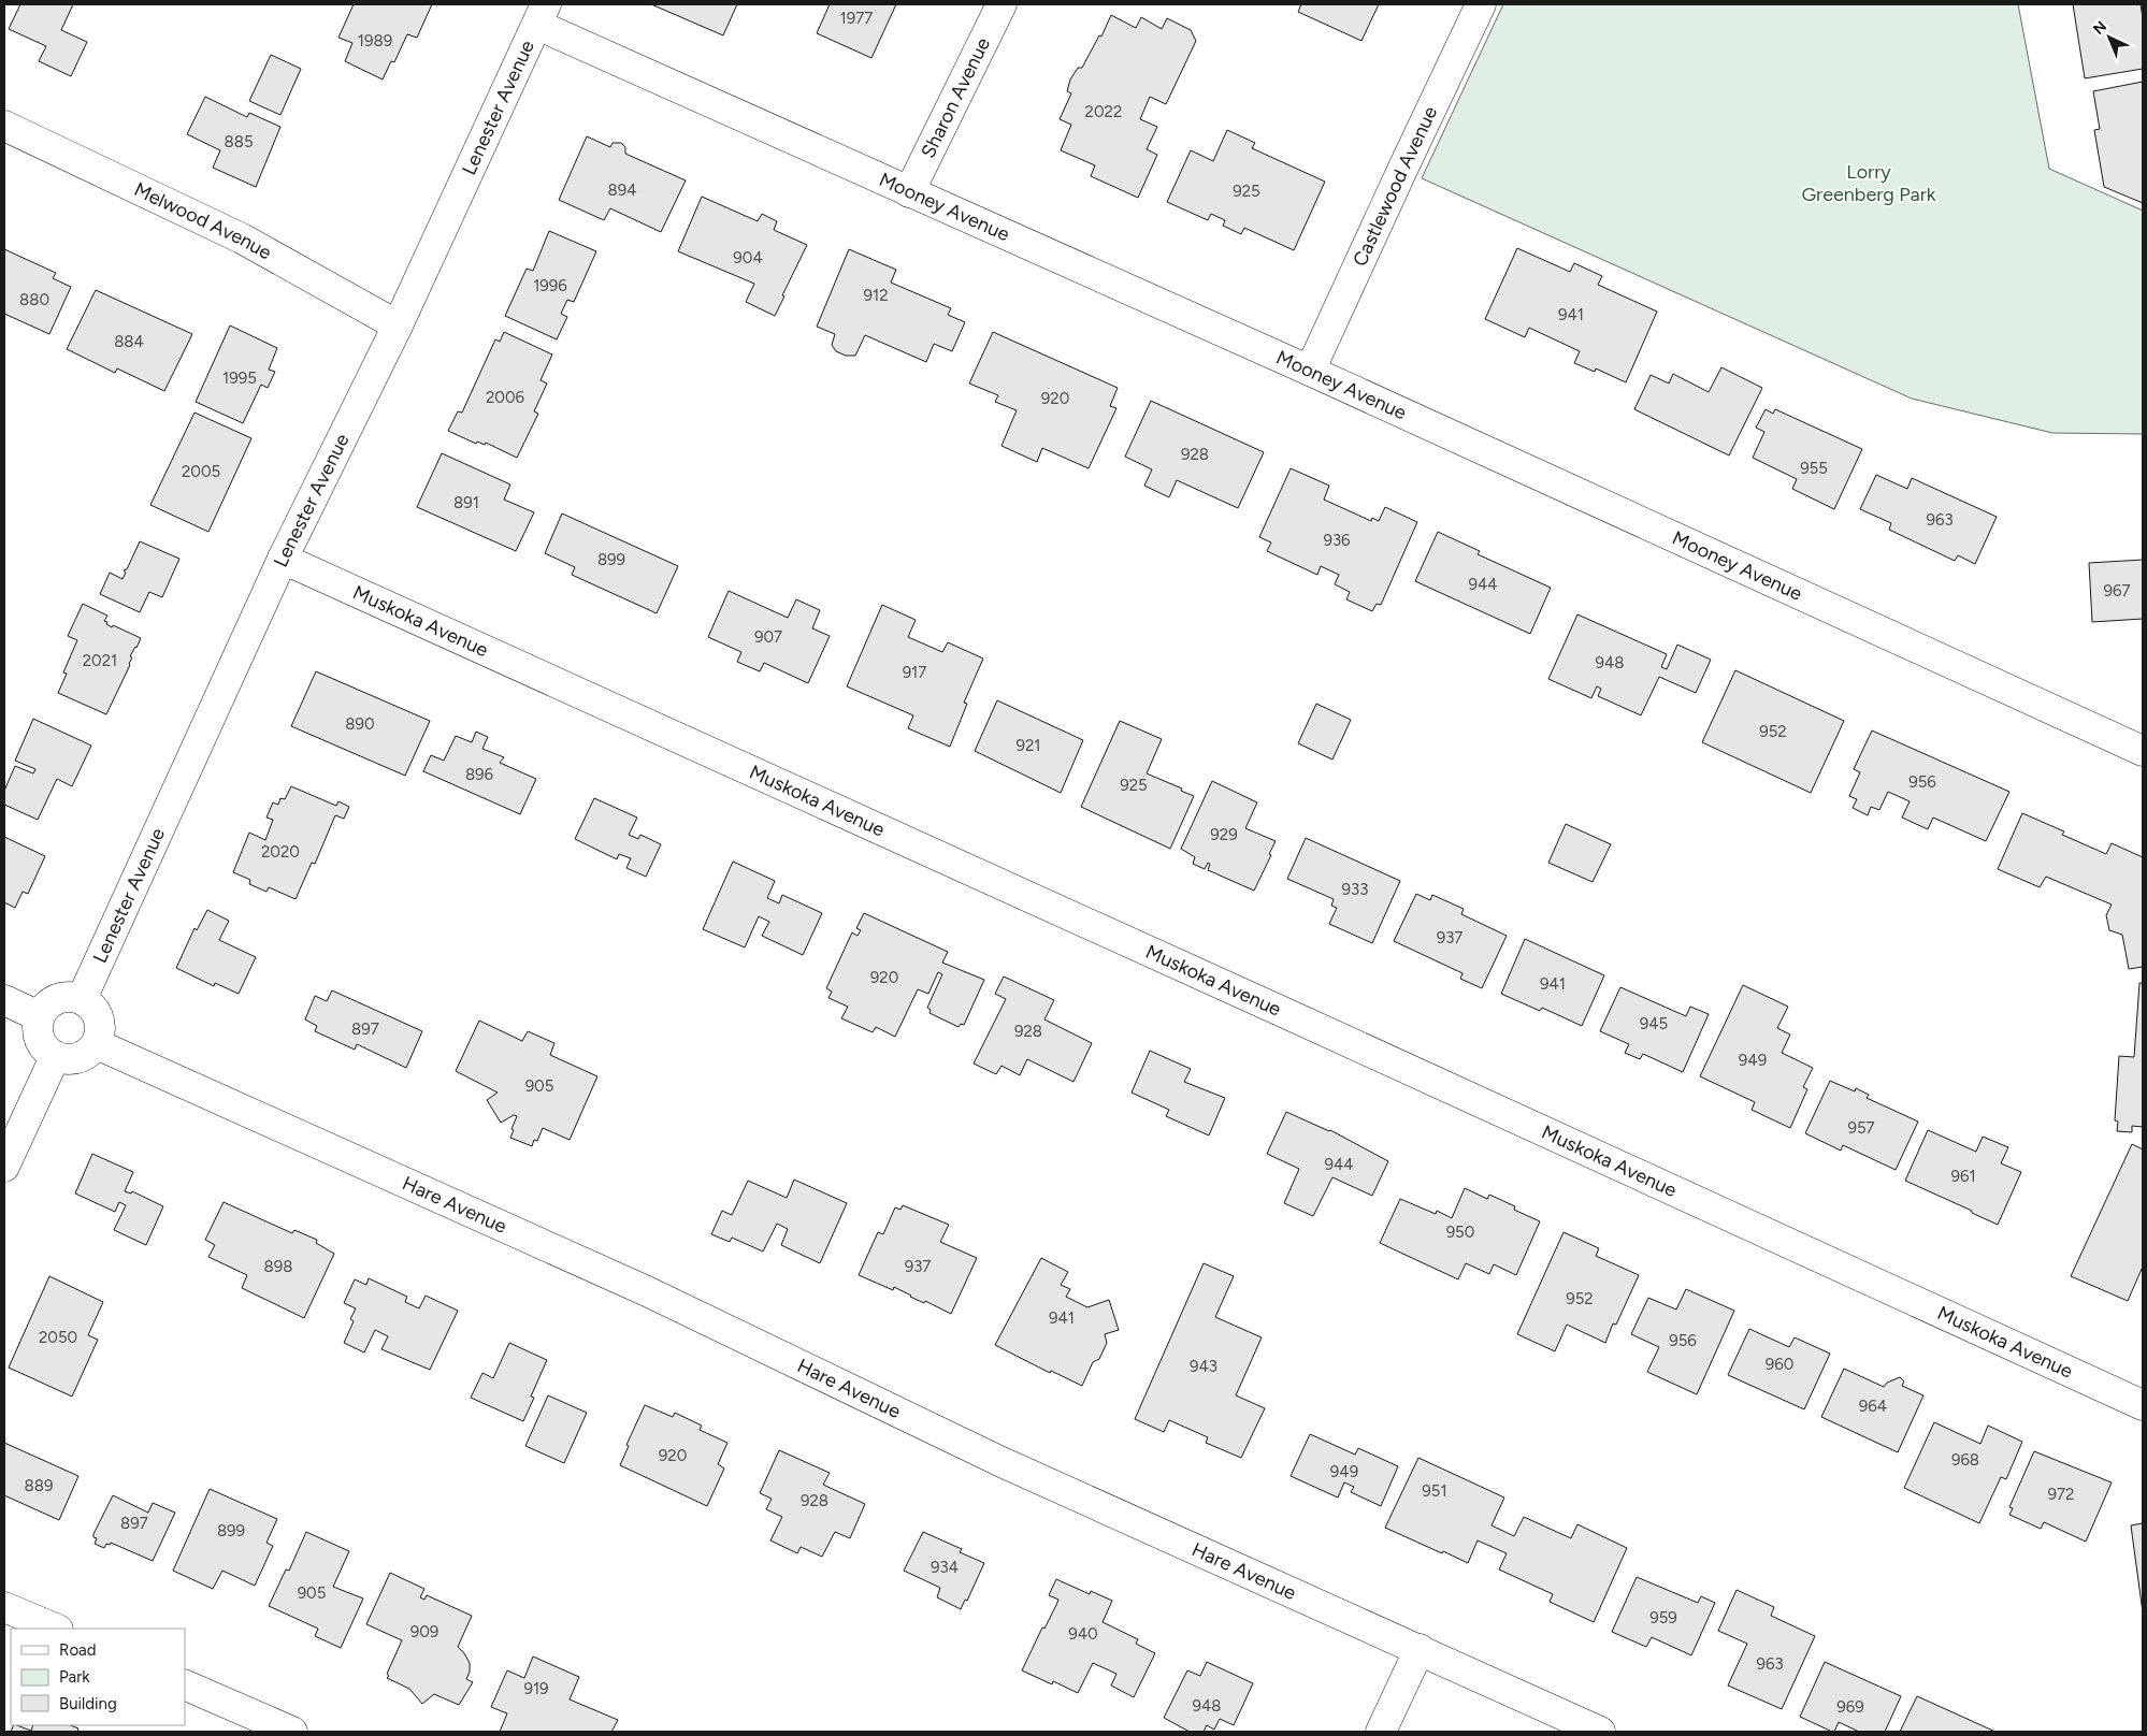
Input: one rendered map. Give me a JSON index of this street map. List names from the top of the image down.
{
  "streets": {
    "street": [
      "Sharon Avenue",
      "Lenester Avenue",
      "Castlewood Avenue",
      "Mooney Avenue",
      "Melwood Avenue",
      "Muskoka Avenue",
      "Hare Avenue"
    ]
  },
  "crossings": [
    ["Sharon Avenue", "Mooney Avenue"],
    ["Lenester Avenue", "Mooney Avenue"],
    ["Lenester Avenue", "Melwood Avenue"],
    ["Lenester Avenue", "Muskoka Avenue"],
    ["Lenester Avenue", "Hare Avenue"],
    ["Castlewood Avenue", "Mooney Avenue"]
  ],
  "parks": ["Lorry Greenberg Park"],
  "house_numbers": [
    "1977",
    "1989",
    "2022",
    "885",
    "894",
    "925",
    "904",
    "1996",
    "912",
    "880",
    "941",
    "884",
    "1995",
    "2006",
    "920",
    "928",
    "955",
    "2005",
    "891",
    "963",
    "936",
    "899",
    "944",
    "967",
    "907",
    "2021",
    "948",
    "917",
    "890",
    "952",
    "921",
    "896",
    "956",
    "925",
    "929",
    "2020",
    "933",
    "937",
    "920",
    "941",
    "945",
    "897",
    "928",
    "949",
    "905",
    "957",
    "944",
    "961",
    "950",
    "898",
    "937",
    "952",
    "941",
    "2050",
    "956",
    "960",
    "943",
    "964",
    "920",
    "968",
    "949",
    "889",
    "951",
    "972",
    "928",
    "897",
    "899",
    "934",
    "905",
    "959",
    "909",
    "940",
    "963",
    "919",
    "948",
    "969"
  ],
  "legend": ["Road", "Park", "Building"],
  "north": "top left"
}
